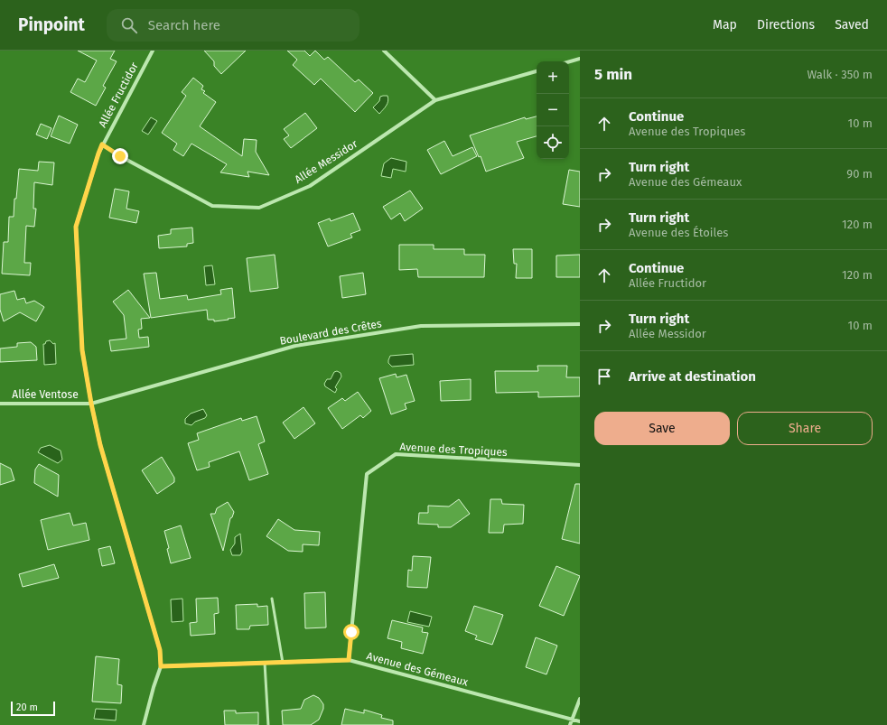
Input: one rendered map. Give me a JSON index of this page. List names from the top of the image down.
{
  "streets": {
    "street": [
      "Allée Fructidor",
      "Allée Messidor",
      "Boulevard des Crêtes",
      "Allée Ventose",
      "Avenue des Tropiques",
      "Avenue des Gémeaux"
    ]
  },
  "crossings": [
    ["Allée Fructidor", "Allée Messidor"],
    ["Allée Fructidor", "Boulevard des Crêtes"],
    ["Allée Fructidor", "Allée Ventose"],
    ["Allée Fructidor", "Avenue des Gémeaux"],
    ["Boulevard des Crêtes", "Allée Ventose"],
    ["Avenue des Tropiques", "Avenue des Gémeaux"]
  ],
  "scale_bar": "20 m",
  "page": {
    "header": "Pinpoint",
    "search": "Search here",
    "nav": ["Map", "Directions", "Saved"],
    "heading": ["5 min", "Walk · 350 m"],
    "map_buttons": ["+", "−"],
    "list": [
      ["Continue", "Avenue des Tropiques", "10 m"],
      ["Turn right", "Avenue des Gémeaux", "90 m"],
      ["Turn right", "Avenue des Étoiles", "120 m"],
      ["Continue", "Allée Fructidor", "120 m"],
      ["Turn right", "Allée Messidor", "10 m"],
      "Arrive at destination"
    ],
    "buttons": ["Save", "Share"],
    "scale": "20 m"
  }
}
